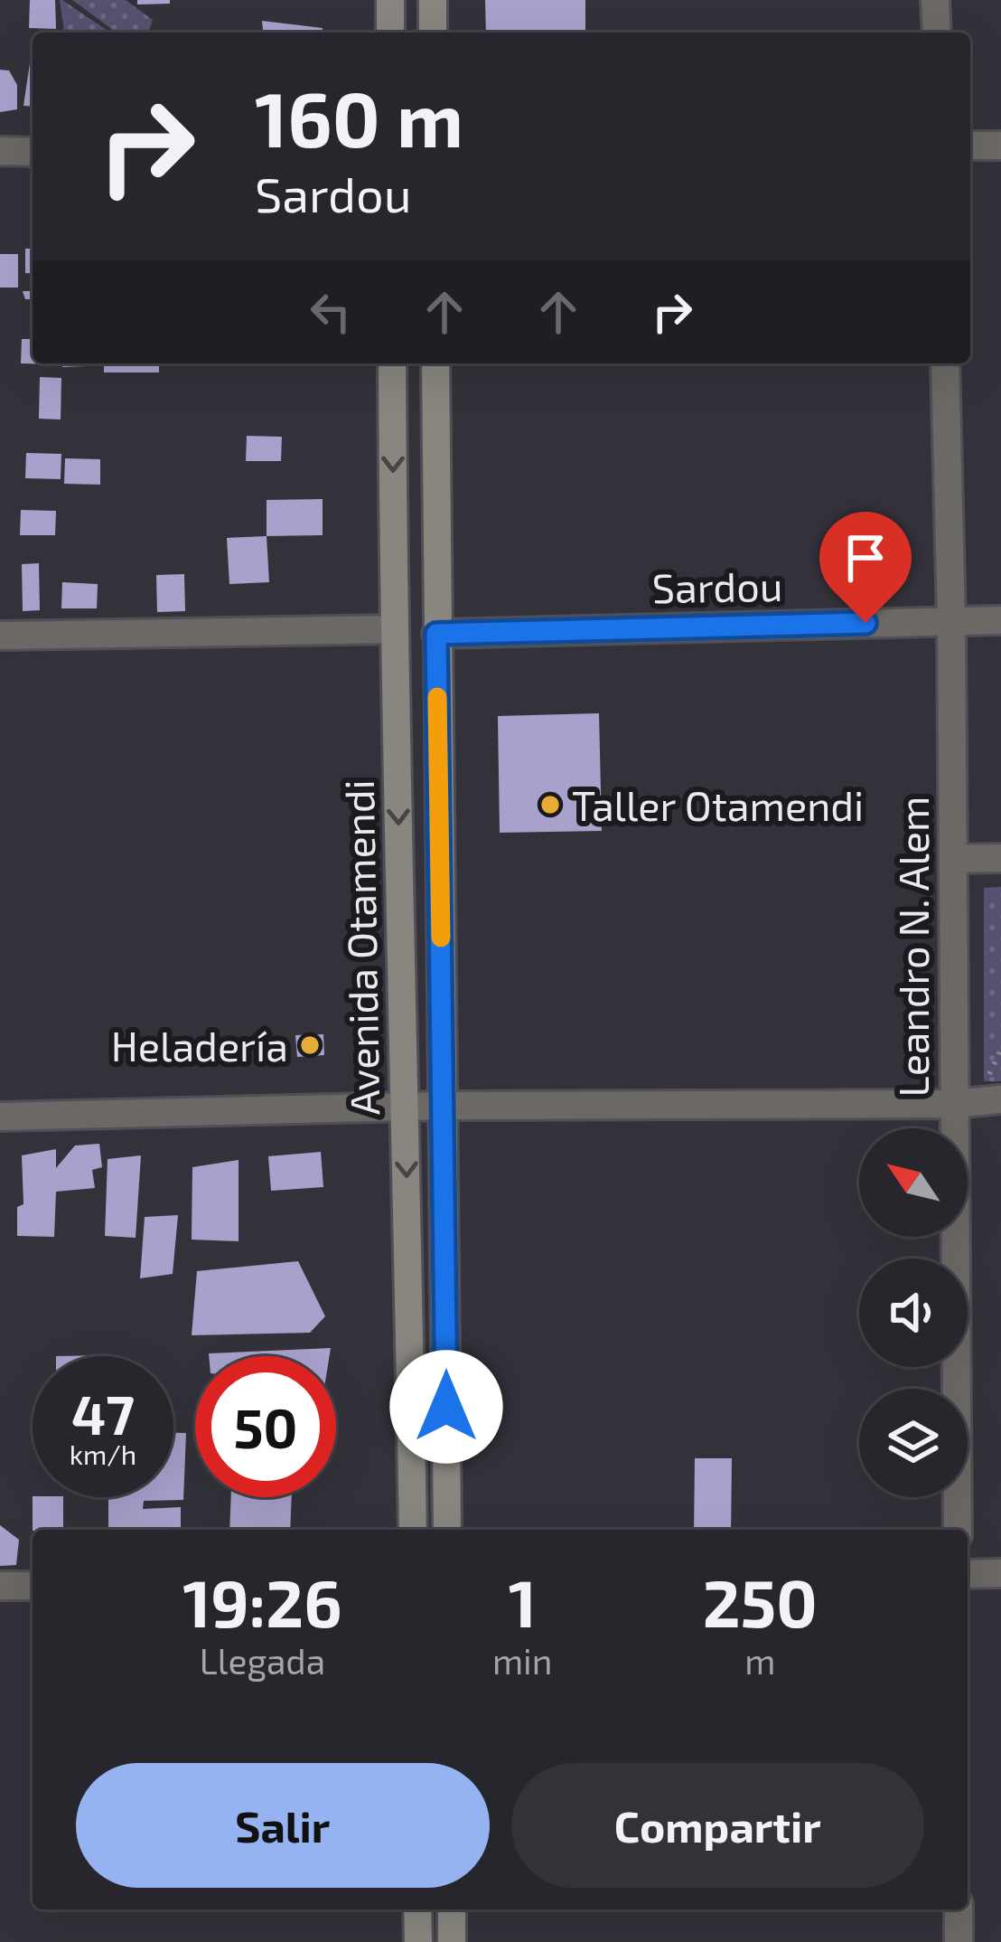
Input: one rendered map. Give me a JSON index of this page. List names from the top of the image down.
{
  "streets": {
    "main road": ["Avenida Otamendi"],
    "street": ["Sardou", "Leandro N. Alem"]
  },
  "crossings": [
    ["Sardou", "Leandro N. Alem"],
    ["Sardou", "Avenida Otamendi"]
  ],
  "places": ["Taller Otamendi", "Heladería"],
  "north": "top left",
  "page": {
    "turn": ["160 m", "Sardou"],
    "speed": "47 km/h",
    "limit": "50",
    "eta": [
      "19:26",
      "Llegada",
      "1",
      "min",
      "250",
      "m"
    ],
    "buttons": ["Salir", "Compartir"]
  }
}
